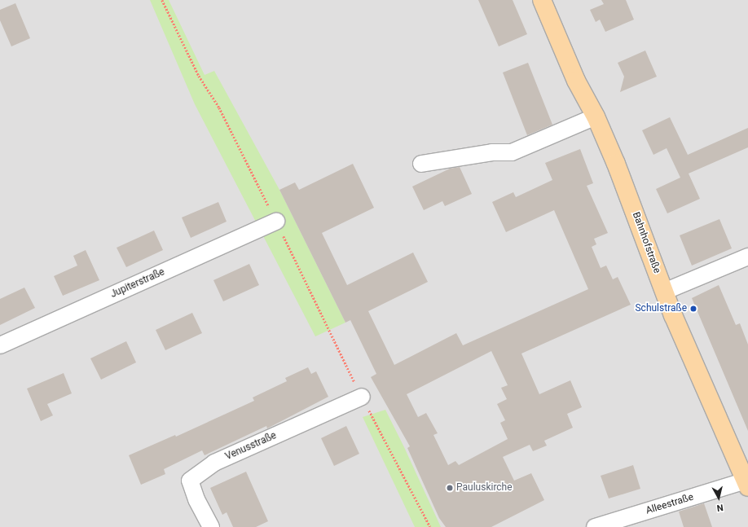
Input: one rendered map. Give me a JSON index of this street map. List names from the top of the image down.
{
  "streets": {
    "main road": ["Bahnhofstraße"],
    "street": ["Jupiterstraße", "Venusstraße", "Alleestraße"]
  },
  "crossings": [
    ["Bahnhofstraße", "Alleestraße"]
  ],
  "places": ["Schulstraße", "Pauluskirche"],
  "north": "bottom"
}
